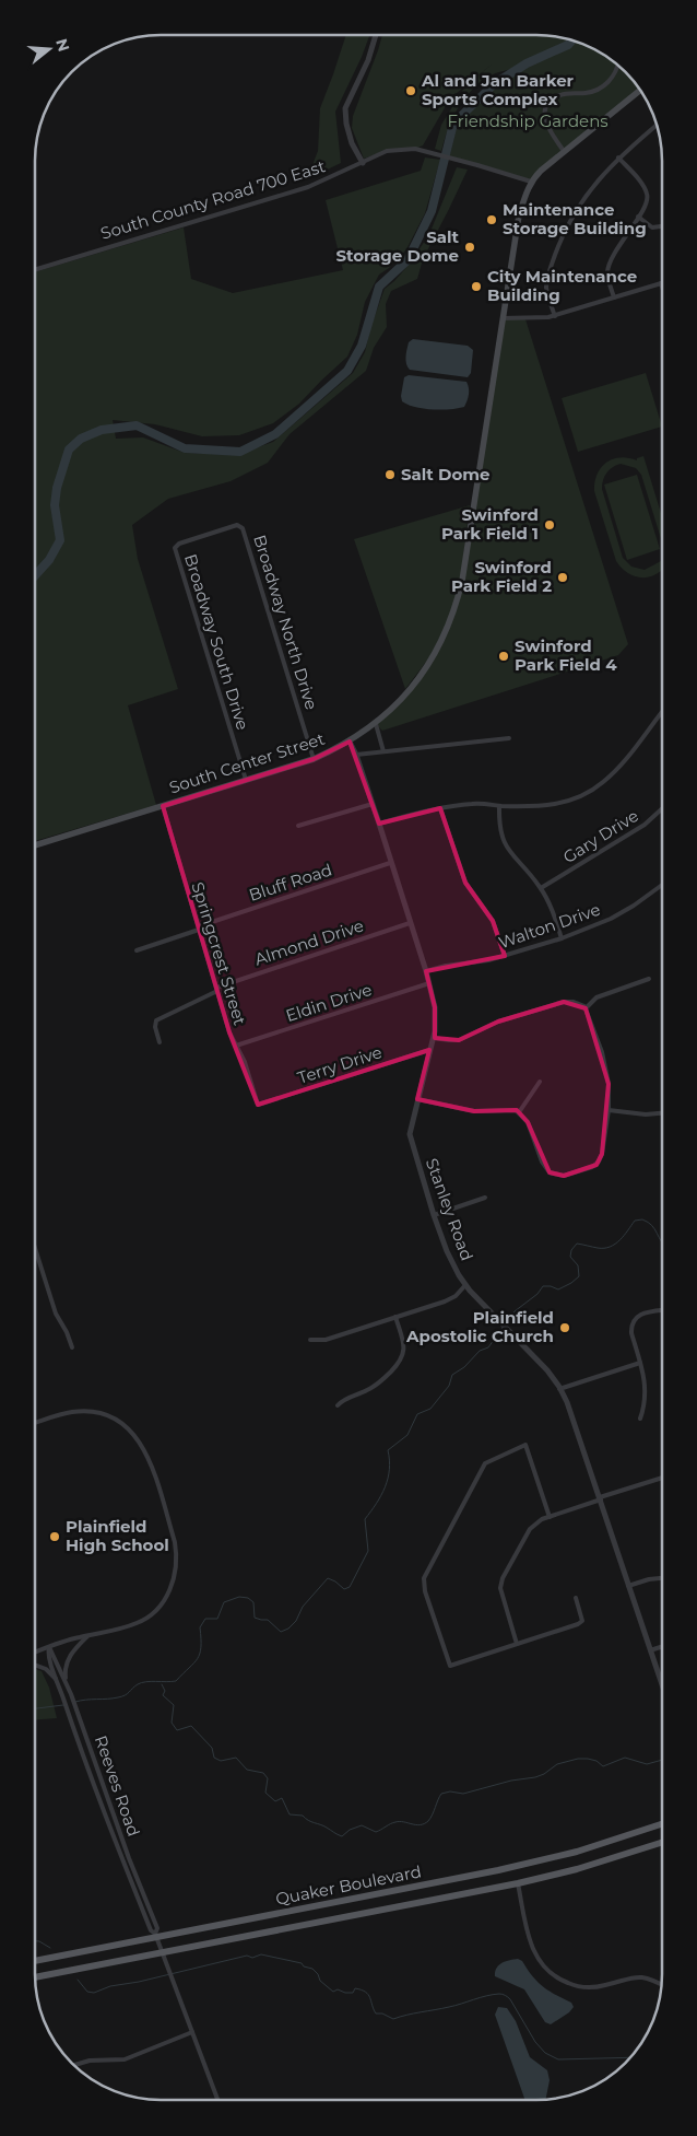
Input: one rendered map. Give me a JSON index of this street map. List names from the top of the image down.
{
  "streets": {
    "main road": ["South Center Street", "Quaker Boulevard"],
    "street": [
      "South County Road 700 East",
      "Broadway North Drive",
      "Broadway South Drive",
      "Gary Drive",
      "Bluff Road",
      "Walton Drive",
      "Almond Drive",
      "Springcrest Street",
      "Eldin Drive",
      "Terry Drive",
      "Stanley Road",
      "Reeves Road"
    ]
  },
  "crossings": [
    ["South County Road 700 East", "South Center Street"],
    ["Broadway North Drive", "Broadway South Drive"],
    ["Broadway North Drive", "South Center Street"],
    ["Broadway South Drive", "South Center Street"],
    ["South Center Street", "Springcrest Street"],
    ["South Center Street", "Stanley Road"],
    ["Bluff Road", "Springcrest Street"],
    ["Bluff Road", "Stanley Road"],
    ["Walton Drive", "Stanley Road"],
    ["Almond Drive", "Springcrest Street"],
    ["Almond Drive", "Stanley Road"],
    ["Springcrest Street", "Eldin Drive"],
    ["Springcrest Street", "Terry Drive"],
    ["Eldin Drive", "Stanley Road"],
    ["Terry Drive", "Stanley Road"],
    ["Reeves Road", "Quaker Boulevard"]
  ],
  "parks": ["Friendship Gardens"],
  "places": [
    "Al and Jan Barker Sports Complex",
    "Maintenance Storage Building",
    "Salt Storage Dome",
    "City Maintenance Building",
    "Salt Dome",
    "Swinford Park Field 1",
    "Swinford Park Field 2",
    "Swinford Park Field 4",
    "Plainfield Apostolic Church",
    "Plainfield High School"
  ],
  "north": "right"
}
